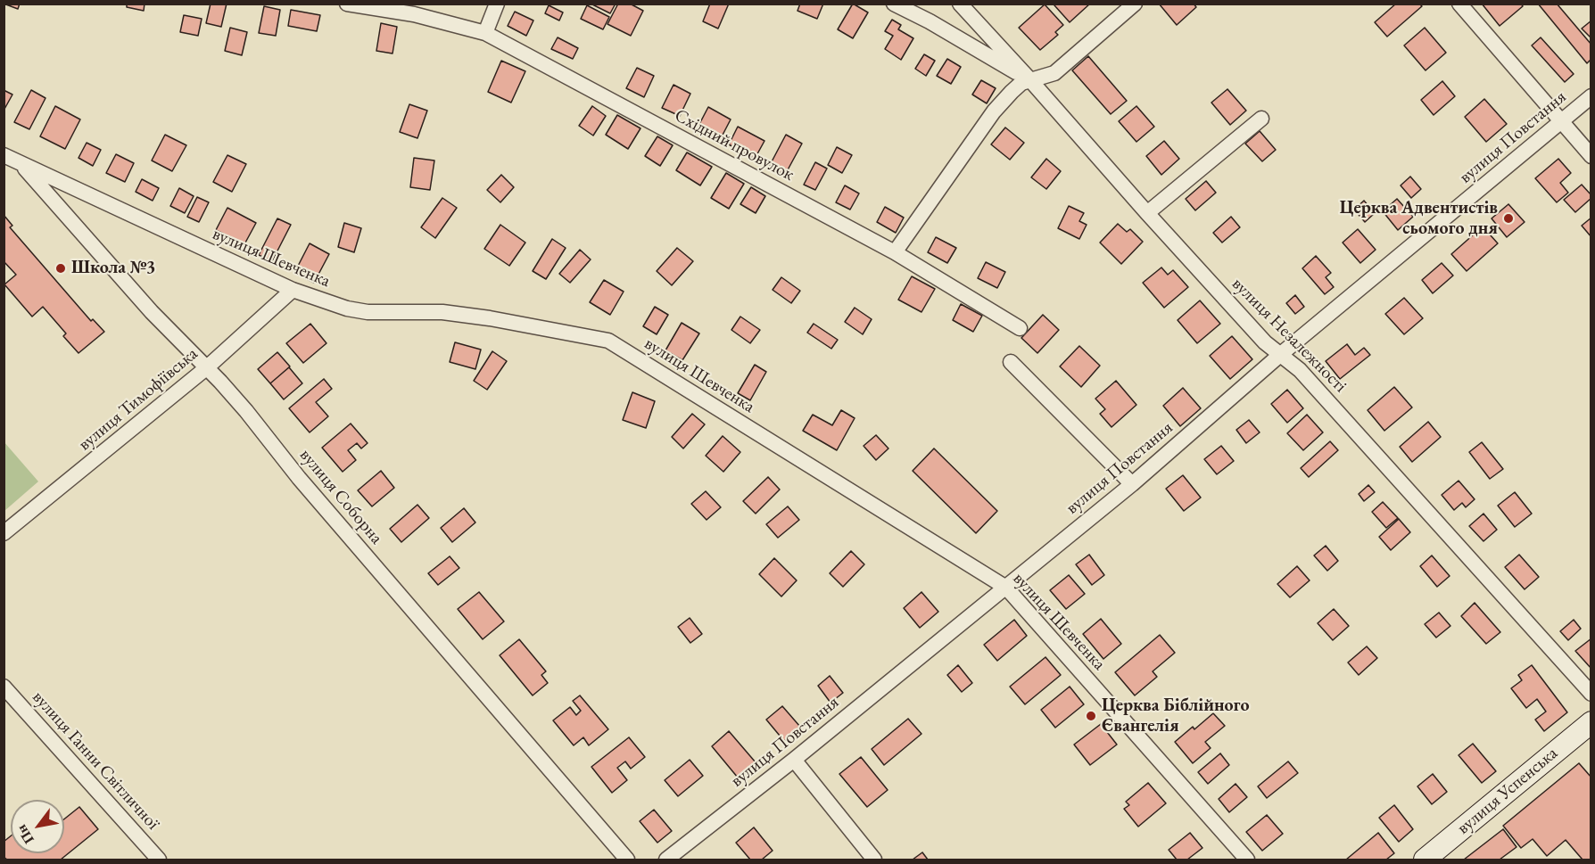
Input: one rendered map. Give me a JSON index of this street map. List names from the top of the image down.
{
  "streets": {
    "street": [
      "вулиця Повстання",
      "Східний провулок",
      "вулиця Шевченка",
      "вулиця Незалежності",
      "вулиця Тимофіївська",
      "вулиця Соборна",
      "вулиця Ганни Світличної",
      "вулиця Успенська"
    ]
  },
  "crossings": [
    ["вулиця Повстання", "вулиця Шевченка"],
    ["вулиця Повстання", "вулиця Незалежності"],
    ["вулиця Шевченка", "вулиця Тимофіївська"],
    ["вулиця Шевченка", "вулиця Соборна"],
    ["вулиця Тимофіївська", "вулиця Соборна"]
  ],
  "places": ["Церква Адвентистів сьомого дня", "Школа №3", "Церква Біблійного Євангелія"],
  "north": "bottom left"
}
